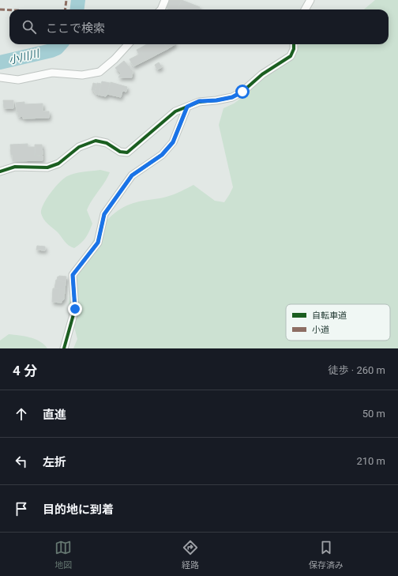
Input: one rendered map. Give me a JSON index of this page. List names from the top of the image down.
{
  "water": ["小川川"],
  "legend": ["自転車道", "小道"],
  "page": {
    "search": "ここで検索",
    "heading": ["4 分", "徒歩 · 260 m"],
    "list": [
      ["直進", "50 m"],
      ["左折", "210 m"],
      "目的地に到着"
    ],
    "nav": ["地図", "経路", "保存済み"]
  }
}
